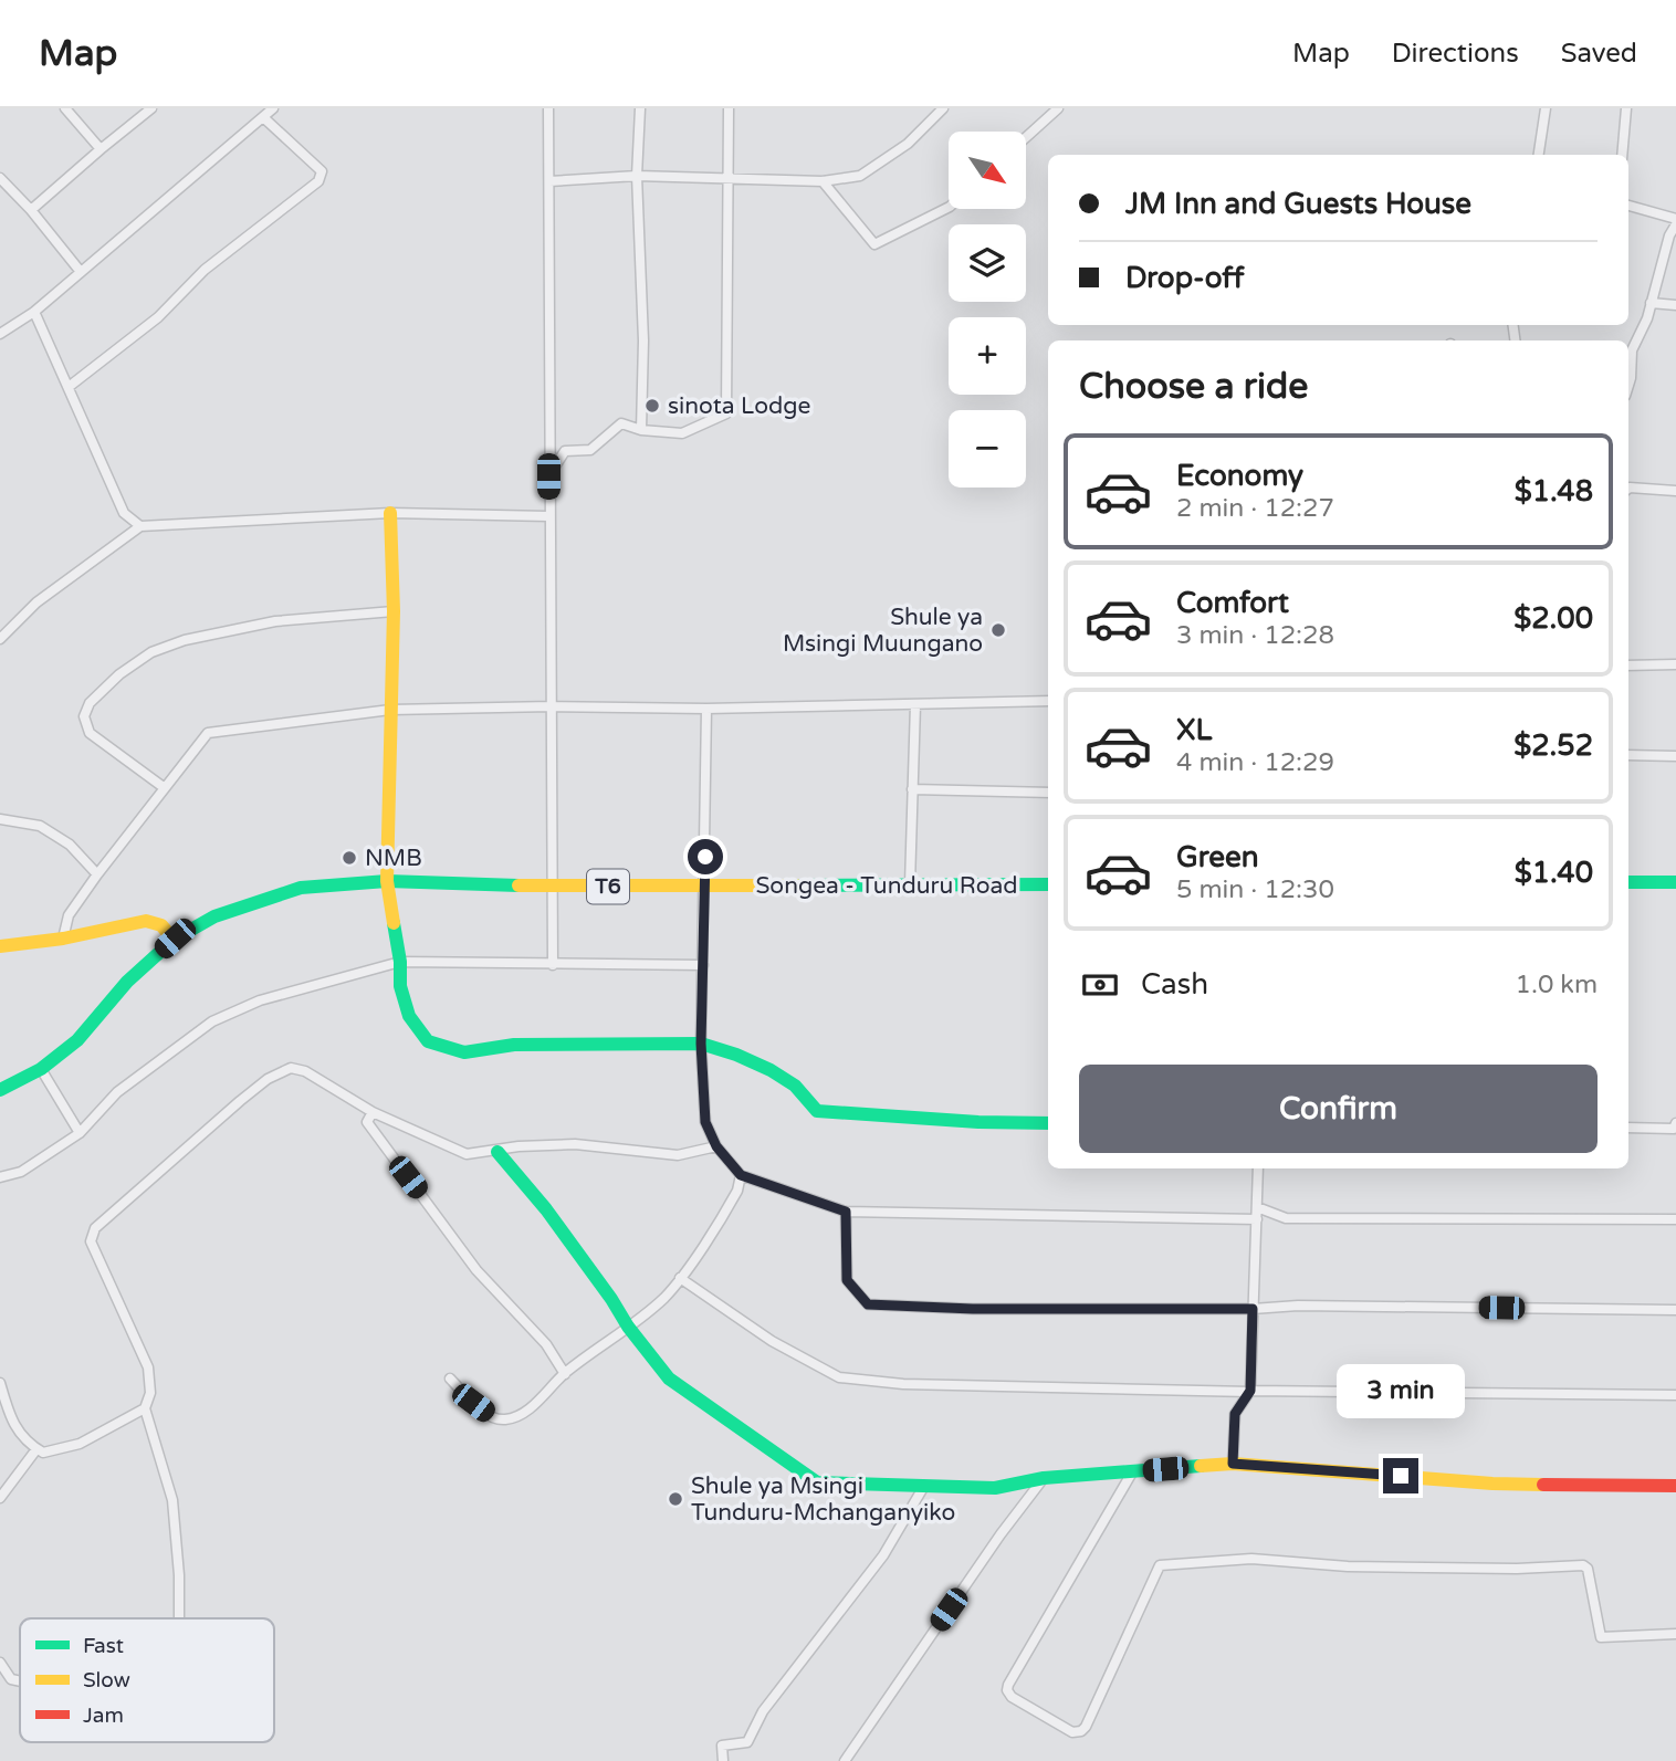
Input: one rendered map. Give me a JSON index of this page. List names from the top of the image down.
{
  "streets": {
    "main road": ["Songea - Tunduru Road", "T6"]
  },
  "crossings": [
    ["Songea - Tunduru Road", "T6"]
  ],
  "places": [
    "sinota Lodge",
    "Shule ya Msingi Muungano",
    "NMB",
    "Shule ya Msingi Tunduru-Mchanganyiko"
  ],
  "legend": ["Fast", "Slow", "Jam"],
  "north": "bottom right",
  "page": {
    "header": "Map",
    "nav": ["Map", "Directions", "Saved"],
    "map_buttons": ["+", "−"],
    "banner": ["JM Inn and Guests House", "Drop-off"],
    "heading": "Choose a ride",
    "list": [
      {
        "name": "Economy",
        "note": "2 min · 12:27",
        "value": "$1.48"
      },
      {
        "name": "Comfort",
        "note": "3 min · 12:28",
        "value": "$2.00"
      },
      {
        "name": "XL",
        "note": "4 min · 12:29",
        "value": "$2.52"
      },
      {
        "name": "Green",
        "note": "5 min · 12:30",
        "value": "$1.40"
      }
    ],
    "pay": ["Cash", "1.0 km"],
    "buttons": "Confirm",
    "bubble": "3 min"
  }
}
